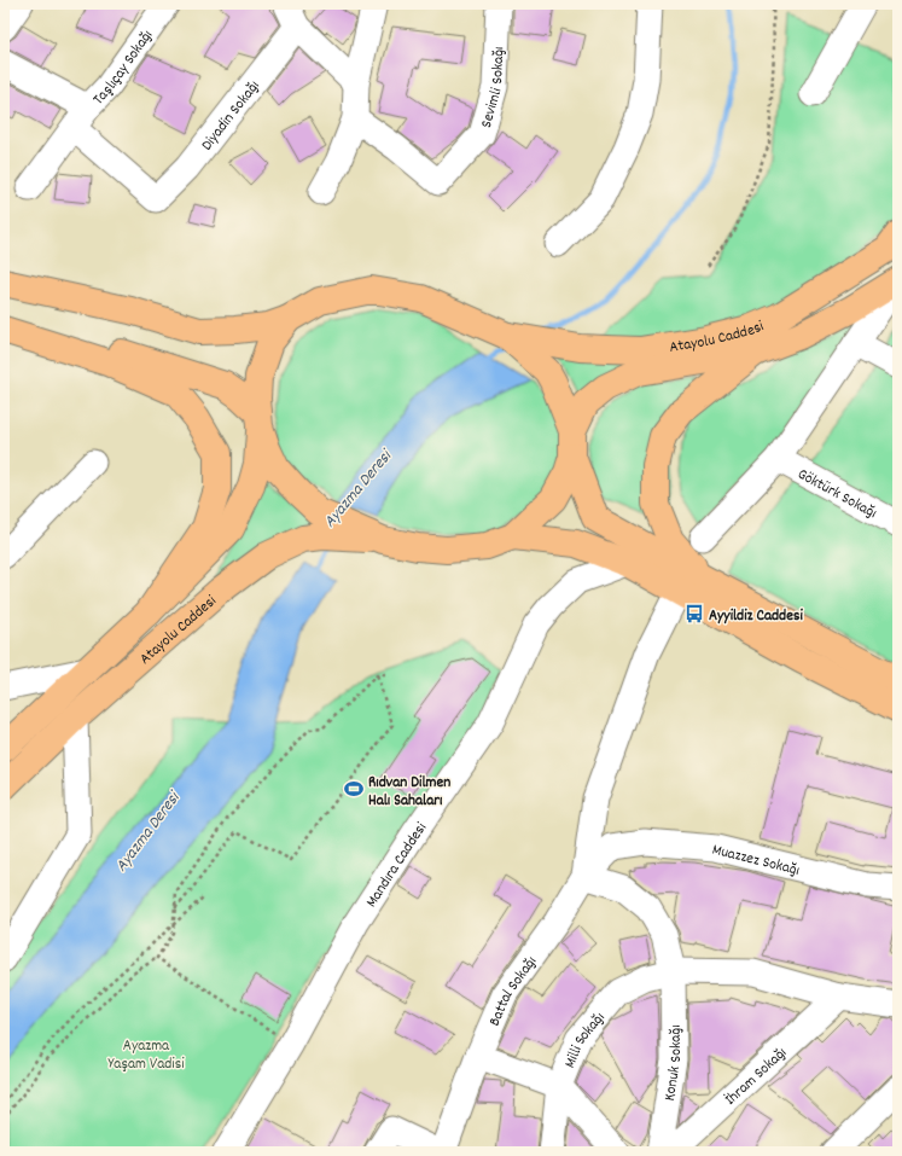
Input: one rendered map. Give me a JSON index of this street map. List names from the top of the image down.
{
  "streets": {
    "main road": ["Atayolu Caddesi"],
    "street": [
      "Taşlıçay Sokağı",
      "Sevimli Sokağı",
      "Diyadin Sokağı",
      "Göktürk Sokağı",
      "Muazzez Sokağı",
      "Mandıra Caddesi",
      "Battal Sokağı",
      "Milli Sokağı",
      "Konuk Sokağı",
      "İhram Sokağı"
    ]
  },
  "crossings": [
    ["Taşlıçay Sokağı", "Diyadin Sokağı"],
    ["Atayolu Caddesi", "Göktürk Sokağı"],
    ["Muazzez Sokağı", "Battal Sokağı"],
    ["Battal Sokağı", "Konuk Sokağı"],
    ["Milli Sokağı", "Konuk Sokağı"],
    ["Milli Sokağı", "İhram Sokağı"]
  ],
  "water": ["Ayazma Deresi"],
  "parks": ["Ayazma Yaşam Vadisi"],
  "places": {
    "bus stop": ["Ayyildiz Caddesi"],
    "sports": ["Rıdvan Dilmen Halı Sahaları"]
  }
}
